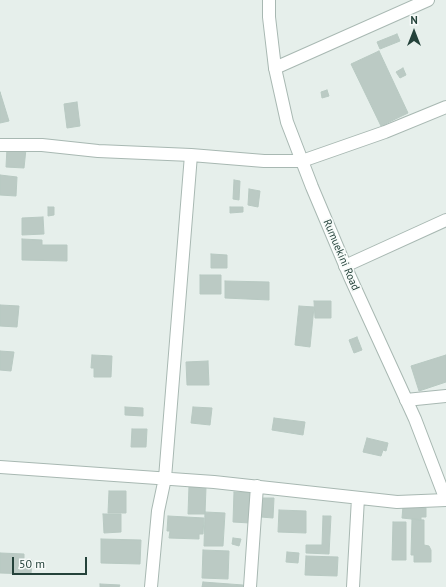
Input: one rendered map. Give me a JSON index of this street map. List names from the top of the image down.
{
  "streets": {
    "street": ["Rumuekini Road"]
  },
  "scale_bar": "50 m",
  "north": "top"
}
